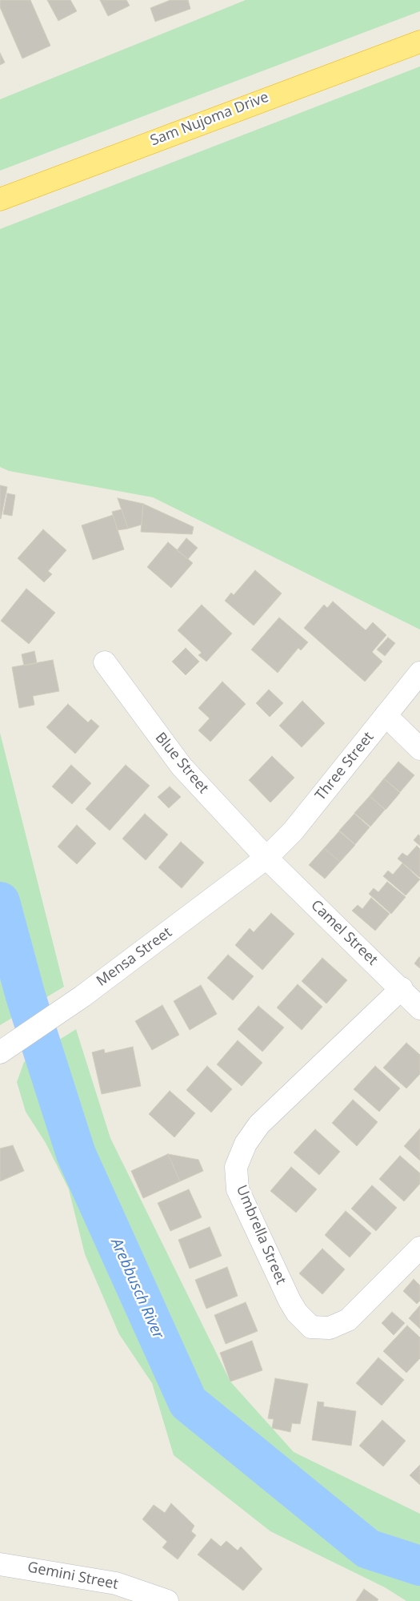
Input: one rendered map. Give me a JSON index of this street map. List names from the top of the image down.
{
  "streets": {
    "highway": ["Sam Nujoma Drive"],
    "street": [
      "Blue Street",
      "Three Street",
      "Camel Street",
      "Mensa Street",
      "Umbrella Street",
      "Gemini Street"
    ]
  },
  "crossings": [
    ["Blue Street", "Three Street"],
    ["Blue Street", "Camel Street"],
    ["Blue Street", "Mensa Street"],
    ["Three Street", "Camel Street"],
    ["Three Street", "Mensa Street"],
    ["Camel Street", "Mensa Street"],
    ["Camel Street", "Umbrella Street"]
  ],
  "water": ["Arebbusch River"]
}
